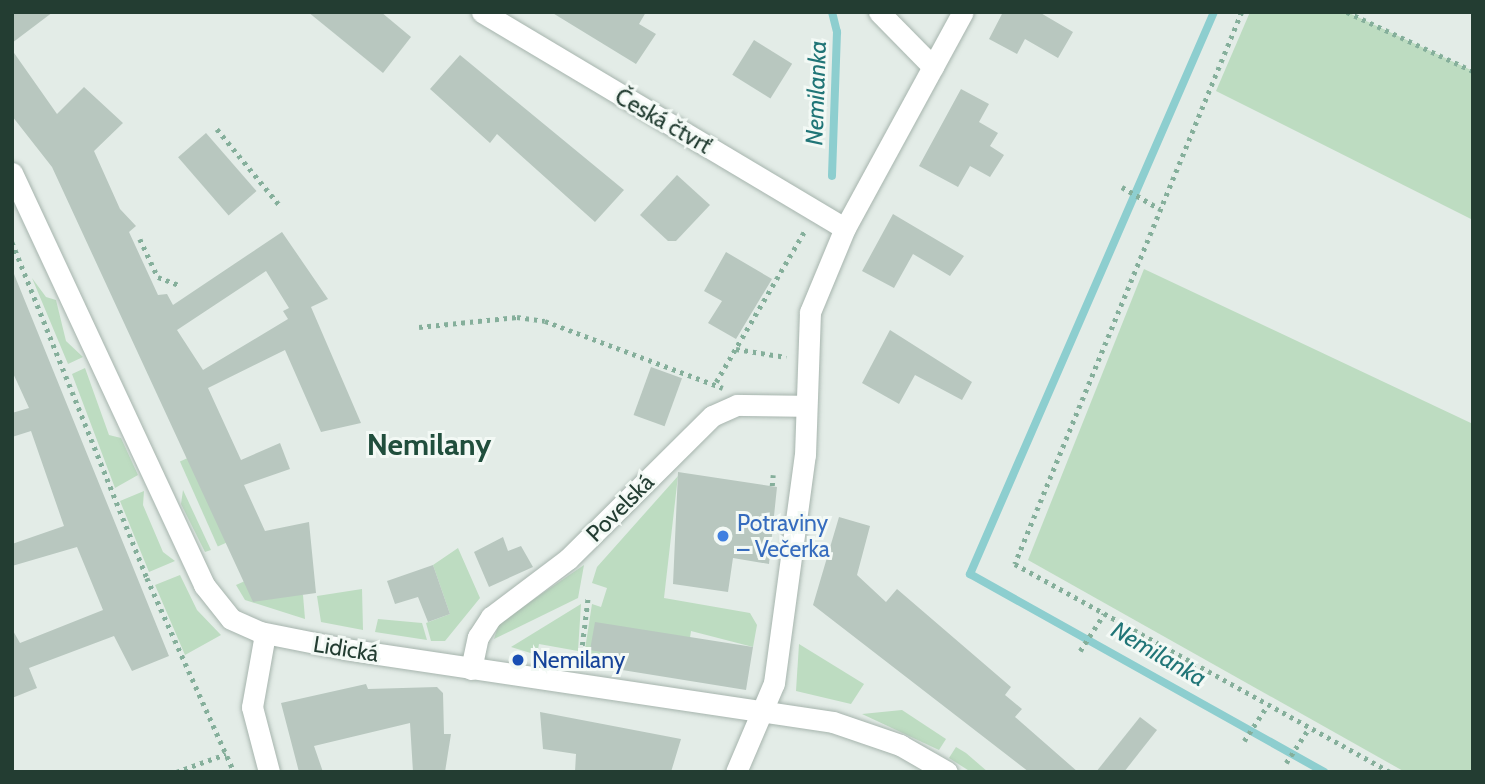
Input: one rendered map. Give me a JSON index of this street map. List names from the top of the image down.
{
  "streets": {
    "street": ["Česká čtvrť", "Povelská", "Lidická"]
  },
  "crossings": [
    ["Povelská", "Lidická"]
  ],
  "districts": ["Nemilany"],
  "water": ["Nemilanka"],
  "places": ["Potraviny – Večerka", "Nemilany"]
}
